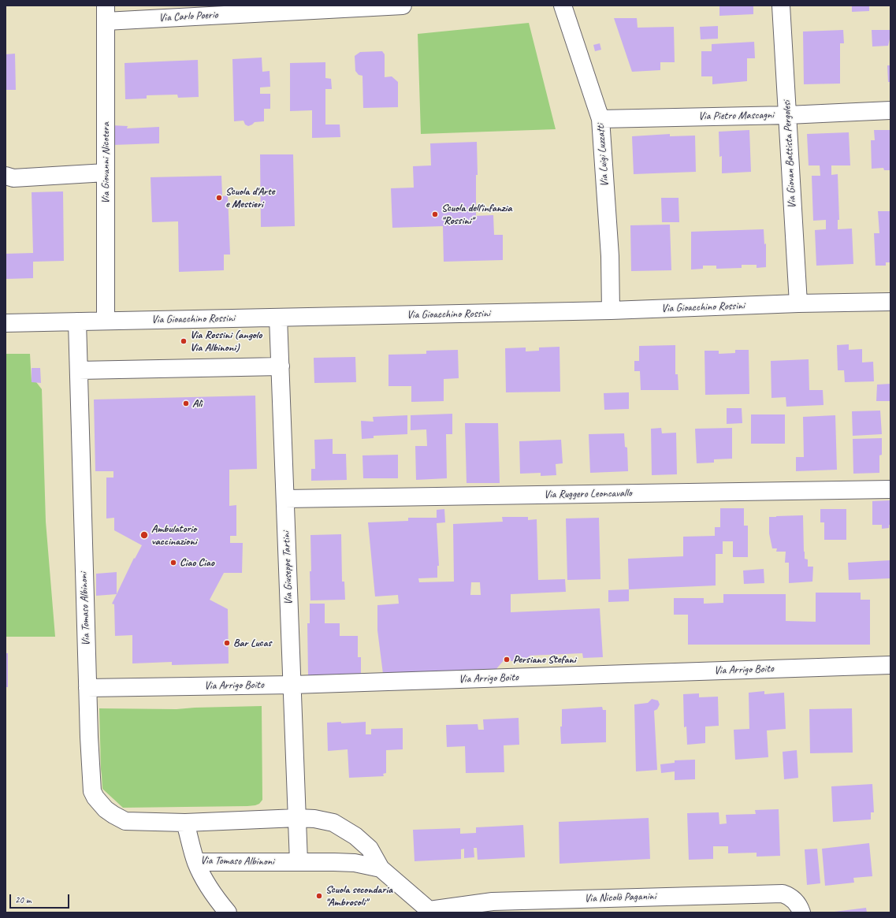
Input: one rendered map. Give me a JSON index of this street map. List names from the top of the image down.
{
  "streets": {
    "street": [
      "Via Carlo Poerio",
      "Via Pietro Mascagni",
      "Via Giovan Battista Pergolesi",
      "Via Luigi Luzzatti",
      "Via Giovanni Nicotera",
      "Via Gioacchino Rossini",
      "Via Ruggero Leoncavallo",
      "Via Giuseppe Tartini",
      "Via Tomaso Albinoni",
      "Via Arrigo Boito",
      "Via Nicolò Paganini"
    ]
  },
  "crossings": [
    ["Via Carlo Poerio", "Via Giovanni Nicotera"],
    ["Via Pietro Mascagni", "Via Giovan Battista Pergolesi"],
    ["Via Pietro Mascagni", "Via Luigi Luzzatti"],
    ["Via Giovan Battista Pergolesi", "Via Gioacchino Rossini"],
    ["Via Luigi Luzzatti", "Via Gioacchino Rossini"],
    ["Via Giovanni Nicotera", "Via Gioacchino Rossini"],
    ["Via Gioacchino Rossini", "Via Giuseppe Tartini"],
    ["Via Gioacchino Rossini", "Via Tomaso Albinoni"],
    ["Via Ruggero Leoncavallo", "Via Giuseppe Tartini"],
    ["Via Giuseppe Tartini", "Via Tomaso Albinoni"],
    ["Via Giuseppe Tartini", "Via Arrigo Boito"],
    ["Via Tomaso Albinoni", "Via Arrigo Boito"],
    ["Via Tomaso Albinoni", "Via Nicolò Paganini"]
  ],
  "places": [
    "Scuola d'Arte e Mestieri",
    "Scuola dell'infanzia \"Rossini\"",
    "Via Rossini (angolo Via Albinoni)",
    "Alì",
    "Ambulatorio vaccinazioni",
    "Ciao Ciao",
    "Bar Lucas",
    "Persiane Stefani",
    "Scuola secondaria \"Ambrosoli\""
  ],
  "scale_bar": "20 m"
}
